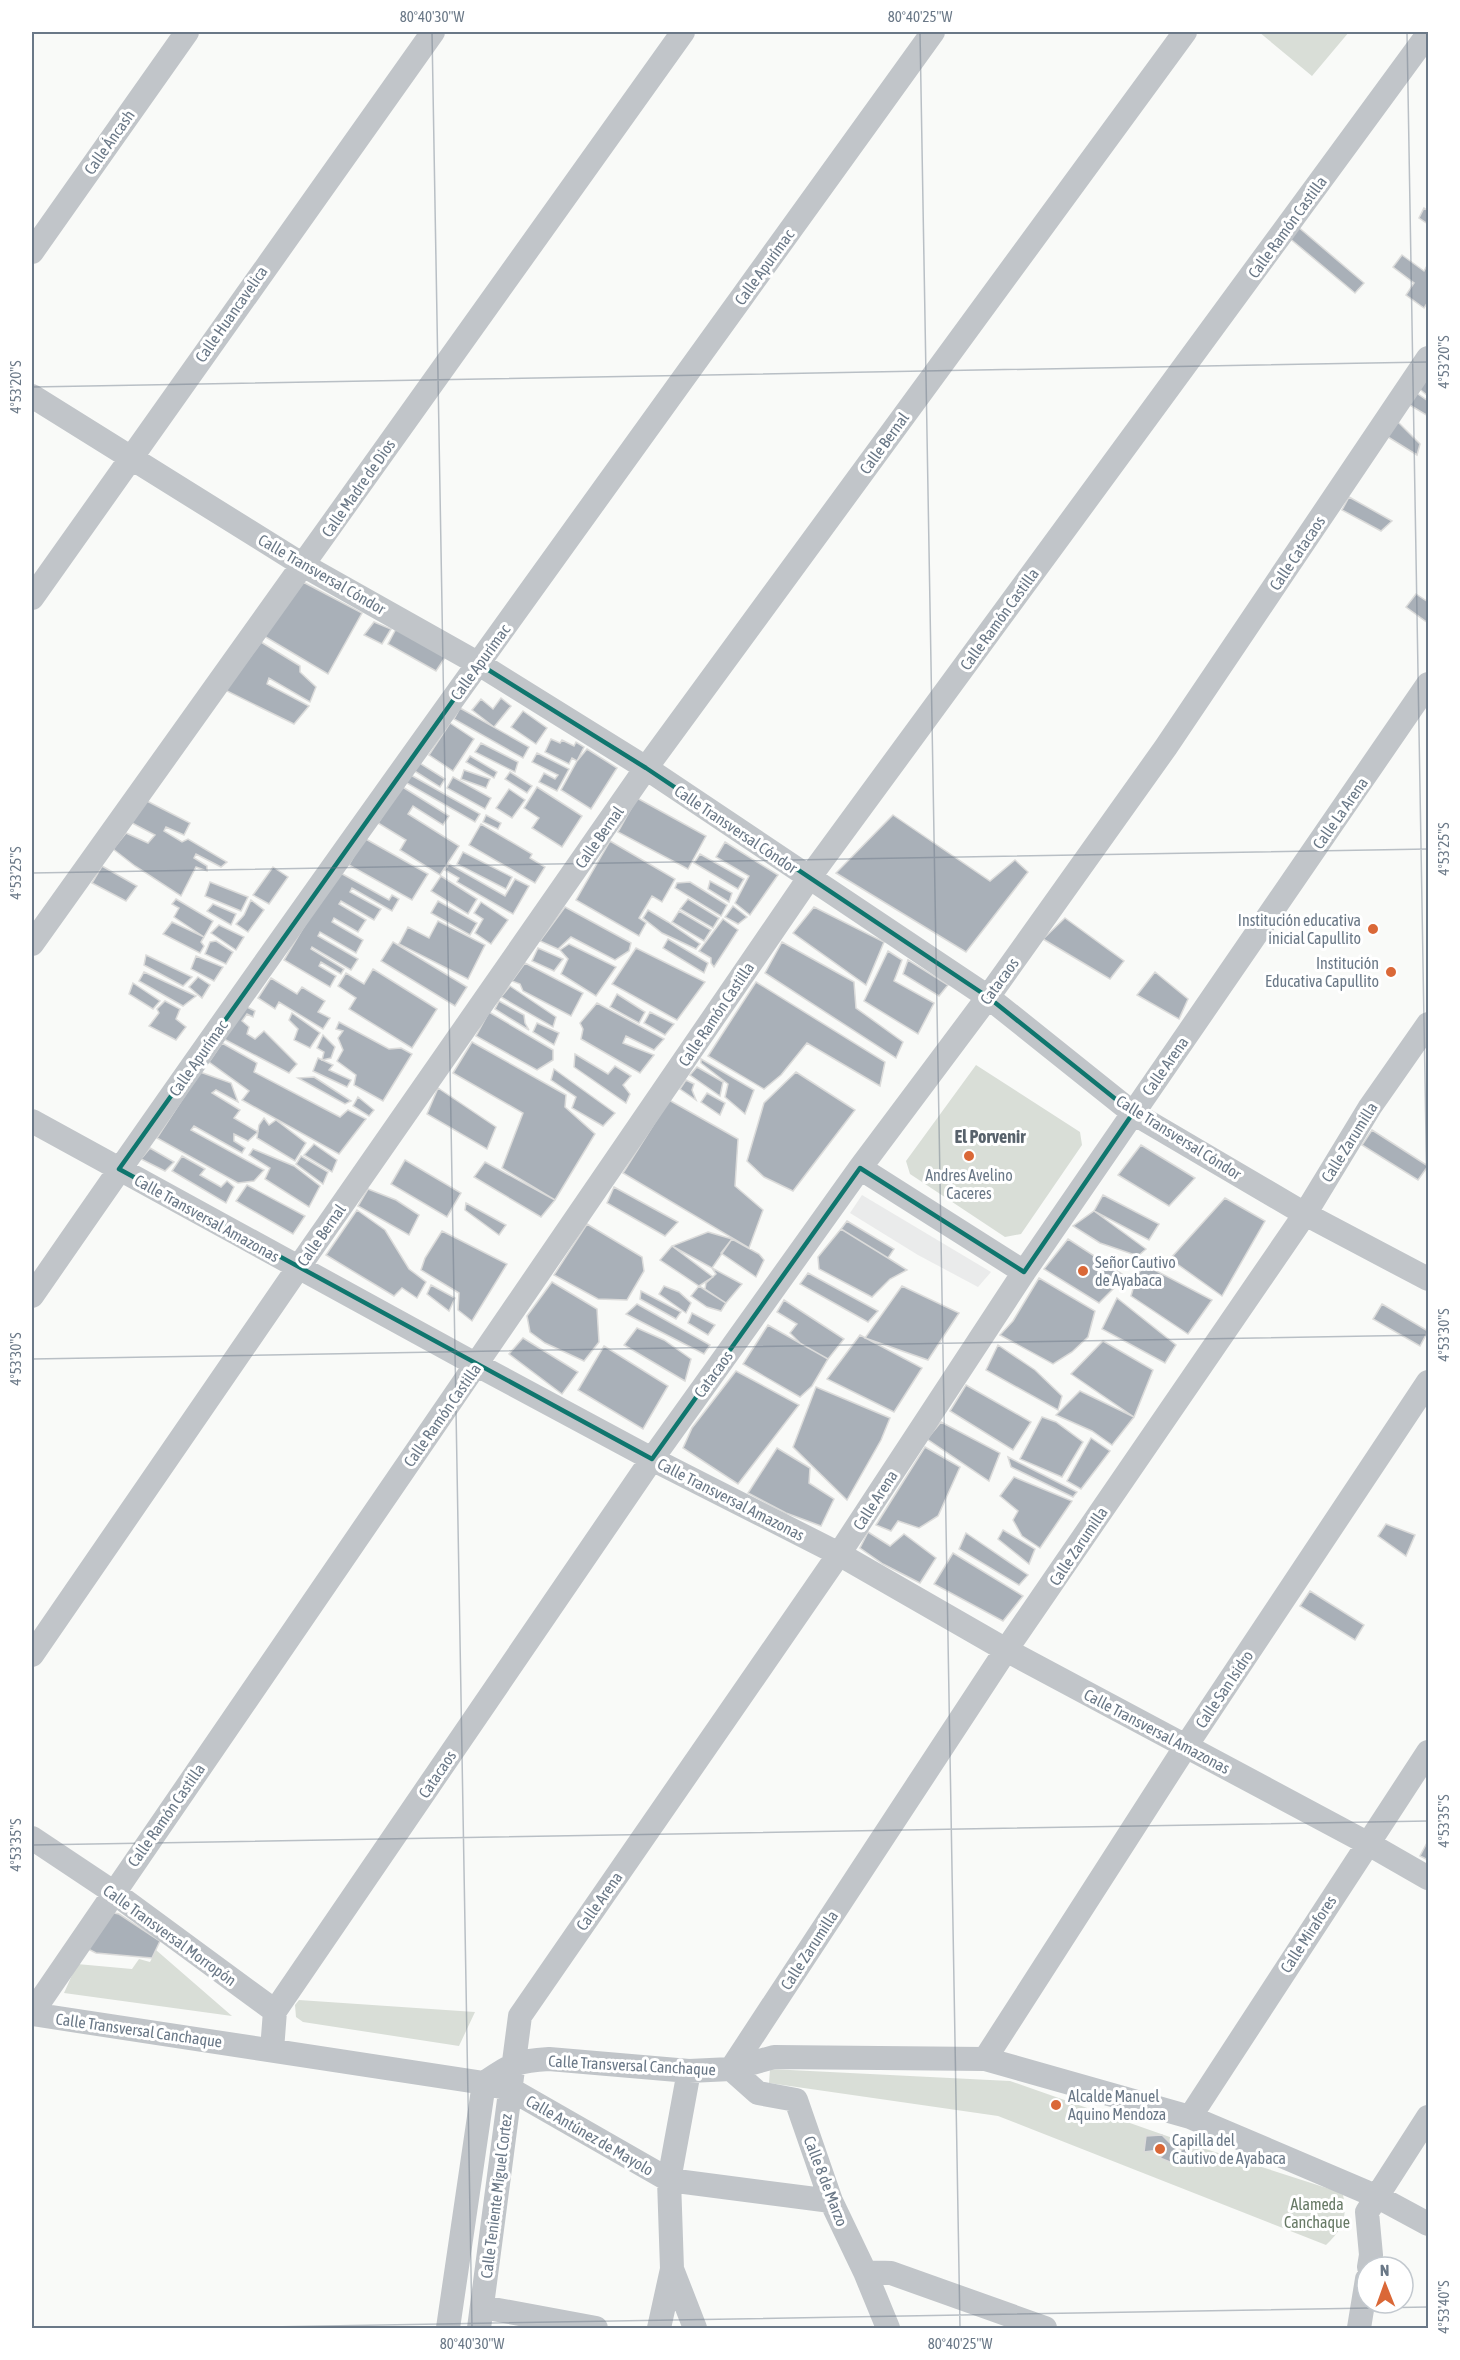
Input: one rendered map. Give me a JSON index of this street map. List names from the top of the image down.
{
  "streets": {
    "street": [
      "Calle Áncash",
      "Calle Ramón Castilla",
      "Calle Apurímac",
      "Calle Huancavelica",
      "Calle Bernal",
      "Calle Madre de Dios",
      "Calle Catacaos",
      "Calle Transversal Cóndor",
      "Calle La Arena",
      "Catacaos",
      "Calle Arena",
      "Calle Zarumilla",
      "Calle Transversal Amazonas",
      "Calle San Isidro",
      "Calle Mirafores",
      "Calle Transversal Morropón",
      "Calle Transversal Canchaque",
      "Calle Antúnez de Mayolo",
      "Calle 8 de Marzo",
      "Calle Teniente Miguel Cortez"
    ]
  },
  "crossings": [
    ["Calle Ramón Castilla", "Calle Transversal Cóndor"],
    ["Calle Ramón Castilla", "Calle Transversal Amazonas"],
    ["Calle Ramón Castilla", "Calle Transversal Morropón"],
    ["Calle Ramón Castilla", "Calle Transversal Canchaque"],
    ["Calle Apurímac", "Calle Transversal Cóndor"],
    ["Calle Apurímac", "Calle Transversal Amazonas"],
    ["Calle Huancavelica", "Calle Transversal Cóndor"],
    ["Calle Bernal", "Calle Transversal Cóndor"],
    ["Calle Bernal", "Calle Transversal Amazonas"],
    ["Calle Madre de Dios", "Calle Transversal Cóndor"],
    ["Calle Catacaos", "Catacaos"],
    ["Calle Transversal Cóndor", "Catacaos"],
    ["Calle Transversal Cóndor", "Calle Arena"],
    ["Calle Transversal Cóndor", "Calle Zarumilla"],
    ["Calle La Arena", "Calle Arena"],
    ["Catacaos", "Calle Transversal Amazonas"],
    ["Catacaos", "Calle Transversal Morropón"],
    ["Calle Arena", "Calle Transversal Amazonas"],
    ["Calle Arena", "Calle Transversal Canchaque"],
    ["Calle Arena", "Calle Teniente Miguel Cortez"],
    ["Calle Zarumilla", "Calle Transversal Amazonas"],
    ["Calle Zarumilla", "Calle Transversal Canchaque"],
    ["Calle Zarumilla", "Calle 8 de Marzo"],
    ["Calle Transversal Amazonas", "Calle San Isidro"],
    ["Calle Transversal Amazonas", "Calle Mirafores"],
    ["Calle San Isidro", "Calle Transversal Canchaque"],
    ["Calle Mirafores", "Calle Transversal Canchaque"],
    ["Calle Transversal Canchaque", "Calle Antúnez de Mayolo"],
    ["Calle Transversal Canchaque", "Calle 8 de Marzo"],
    ["Calle Transversal Canchaque", "Calle Teniente Miguel Cortez"],
    ["Calle Antúnez de Mayolo", "Calle Teniente Miguel Cortez"]
  ],
  "districts": ["El Porvenir"],
  "parks": ["Alameda Canchaque"],
  "places": [
    "Institución educativa inicial Capullito",
    "Institución Educativa Capullito",
    "Andres Avelino Caceres",
    "Señor Cautivo de Ayabaca",
    "Alcalde Manuel Aquino Mendoza",
    "Capilla del Cautivo de Ayabaca"
  ],
  "north": "top",
  "coordinates": [
    "80°40'30\"W",
    "80°40'25\"W",
    "4°53'20\"S",
    "4°53'25\"S",
    "4°53'30\"S",
    "4°53'35\"S",
    "4°53'40\"S"
  ]
}
